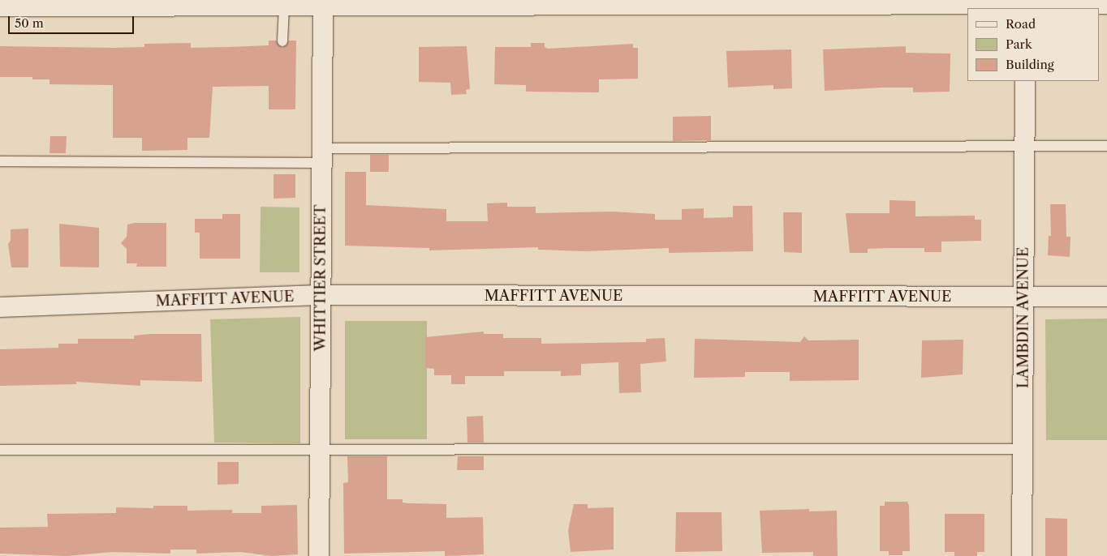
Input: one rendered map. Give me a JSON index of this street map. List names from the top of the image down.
{
  "streets": {
    "street": ["WHITTIER STREET", "MAFFITT AVENUE", "LAMBDIN AVENUE"]
  },
  "crossings": [
    ["WHITTIER STREET", "MAFFITT AVENUE"],
    ["MAFFITT AVENUE", "LAMBDIN AVENUE"]
  ],
  "legend": ["Road", "Park", "Building"],
  "scale_bar": "50 m"
}
